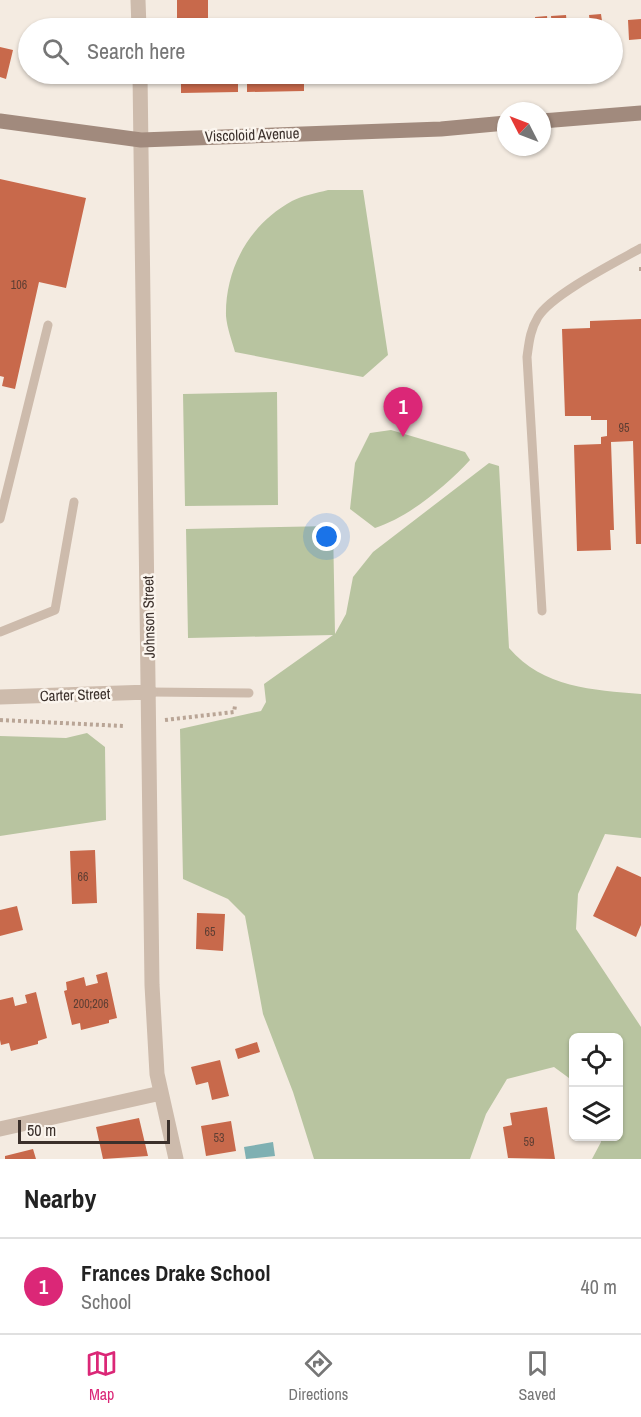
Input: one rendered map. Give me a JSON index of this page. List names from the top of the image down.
{
  "streets": {
    "main road": ["Viscoloid Avenue"],
    "street": ["Johnson Street", "Carter Street"]
  },
  "crossings": [
    ["Viscoloid Avenue", "Johnson Street"],
    ["Johnson Street", "Carter Street"]
  ],
  "house_numbers": [
    "106",
    "95",
    "66",
    "65",
    "200;206",
    "53",
    "59"
  ],
  "scale_bar": "50 m",
  "north": "top left",
  "page": {
    "search": "Search here",
    "pins": "1",
    "scale": "50 m",
    "heading": "Nearby",
    "list": [
      {
        "mark": "1",
        "name": "Frances Drake School",
        "note": "School",
        "value": "40 m"
      }
    ],
    "nav": ["Map", "Directions", "Saved"]
  }
}
